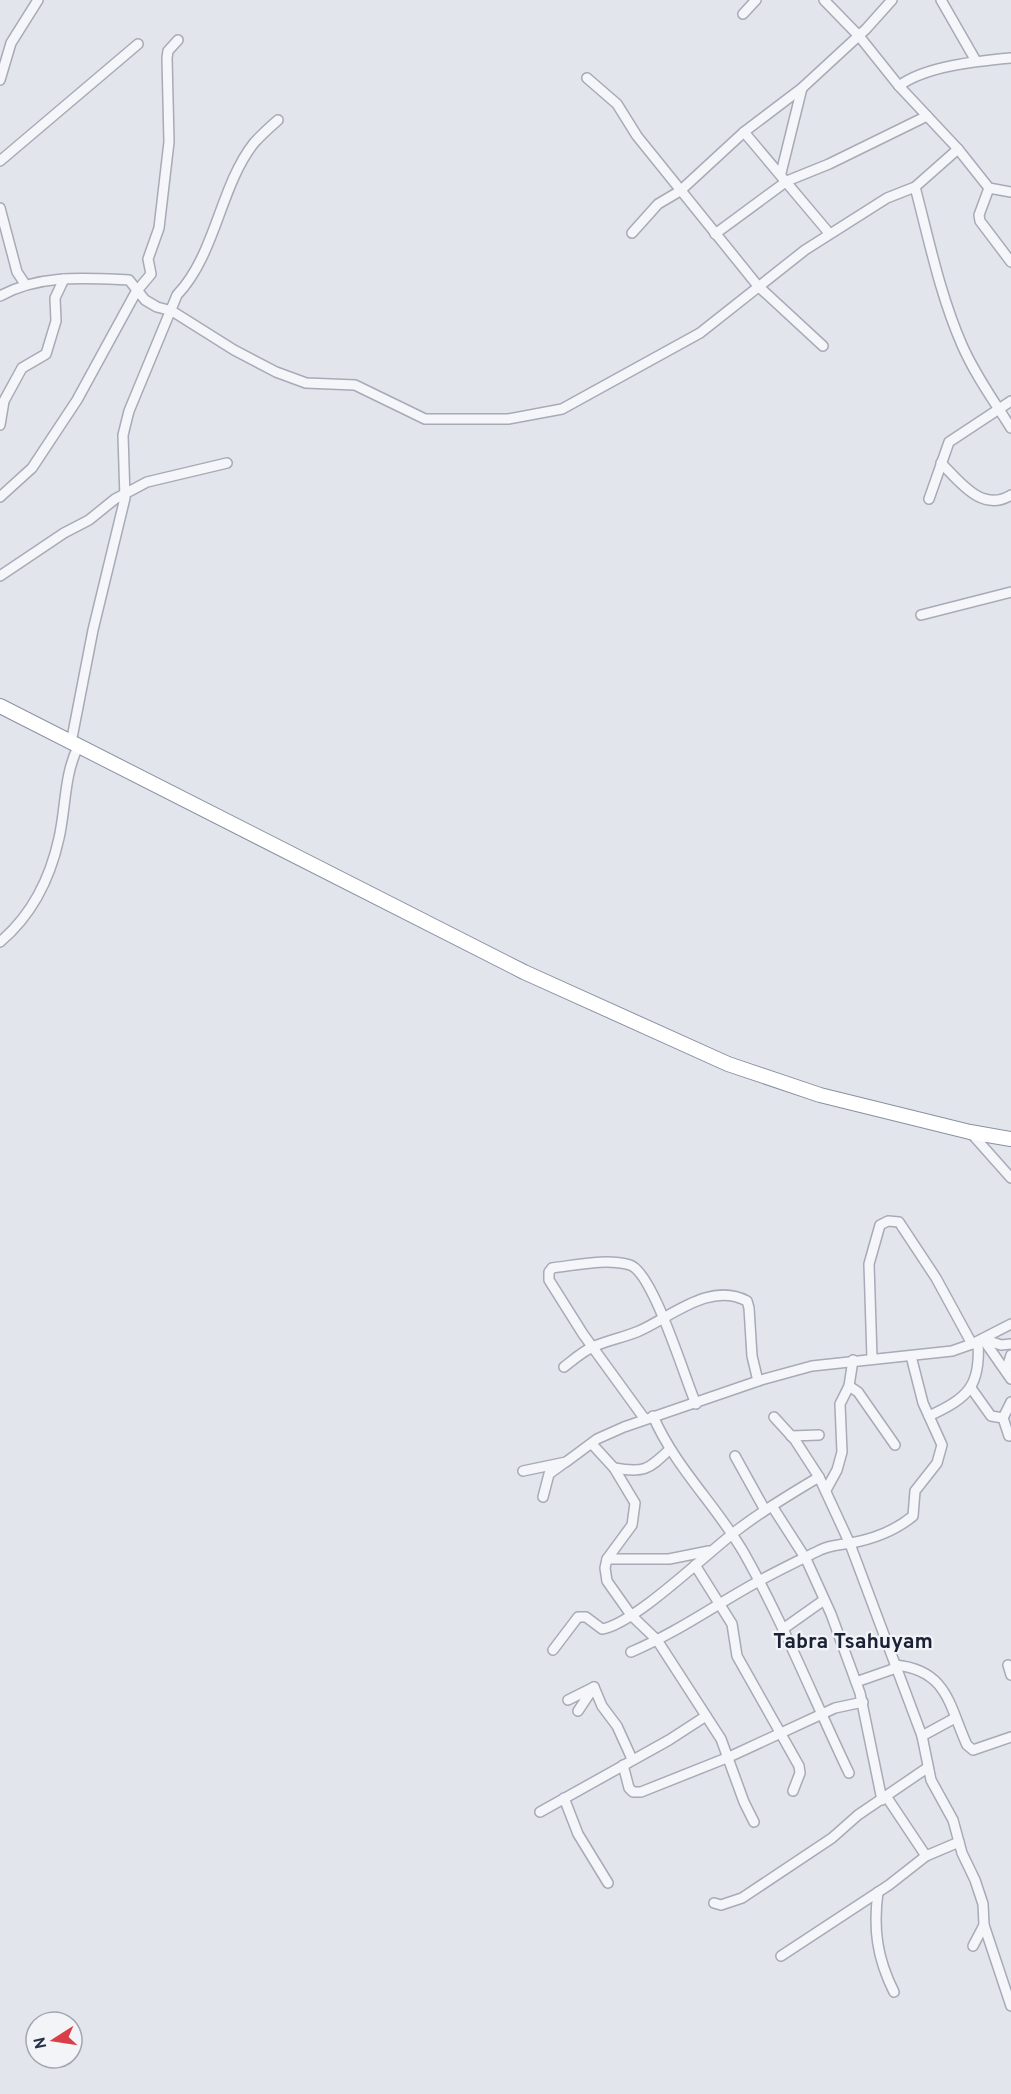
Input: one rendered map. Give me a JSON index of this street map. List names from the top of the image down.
{
  "districts": ["Tabra Tsahuyam"],
  "north": "left"
}
